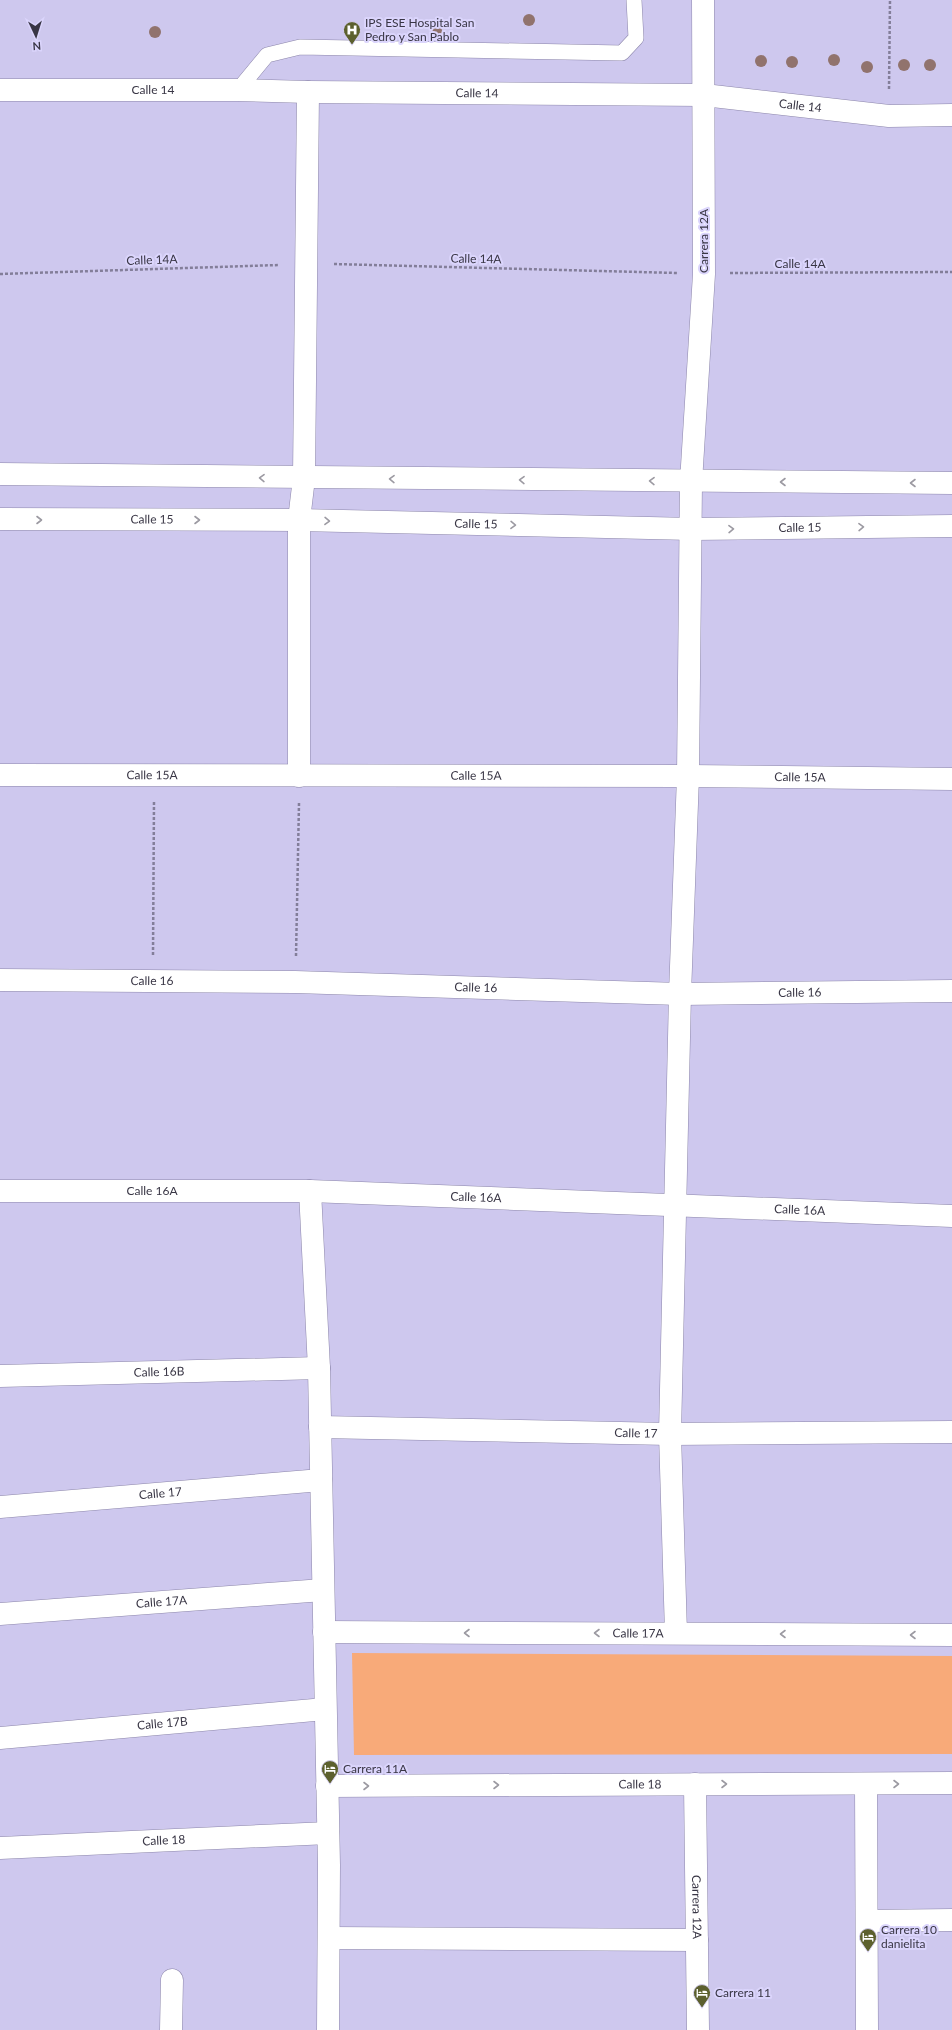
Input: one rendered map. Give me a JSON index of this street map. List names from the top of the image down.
{
  "streets": {
    "street": [
      "Calle 14",
      "Carrera 12A",
      "Calle 15",
      "Calle 15A",
      "Calle 16",
      "Calle 16A",
      "Calle 16B",
      "Calle 17",
      "Calle 17A",
      "Calle 17B",
      "Calle 18"
    ],
    "path": ["Calle 14A"]
  },
  "crossings": [
    ["Calle 14", "Carrera 12A"],
    ["Carrera 12A", "Calle 14A"],
    ["Carrera 12A", "Calle 15"],
    ["Carrera 12A", "Calle 15A"],
    ["Carrera 12A", "Calle 16"],
    ["Carrera 12A", "Calle 16A"],
    ["Carrera 12A", "Calle 17"],
    ["Carrera 12A", "Calle 17A"],
    ["Carrera 12A", "Calle 18"]
  ],
  "one_way": ["Calle 17A"],
  "places": {
    "hospital": ["IPS ESE Hospital San Pedro y San Pablo"],
    "hotel": ["Carrera 11A", "Carrera 10 danielita", "Carrera 11"]
  },
  "north": "bottom"
}
